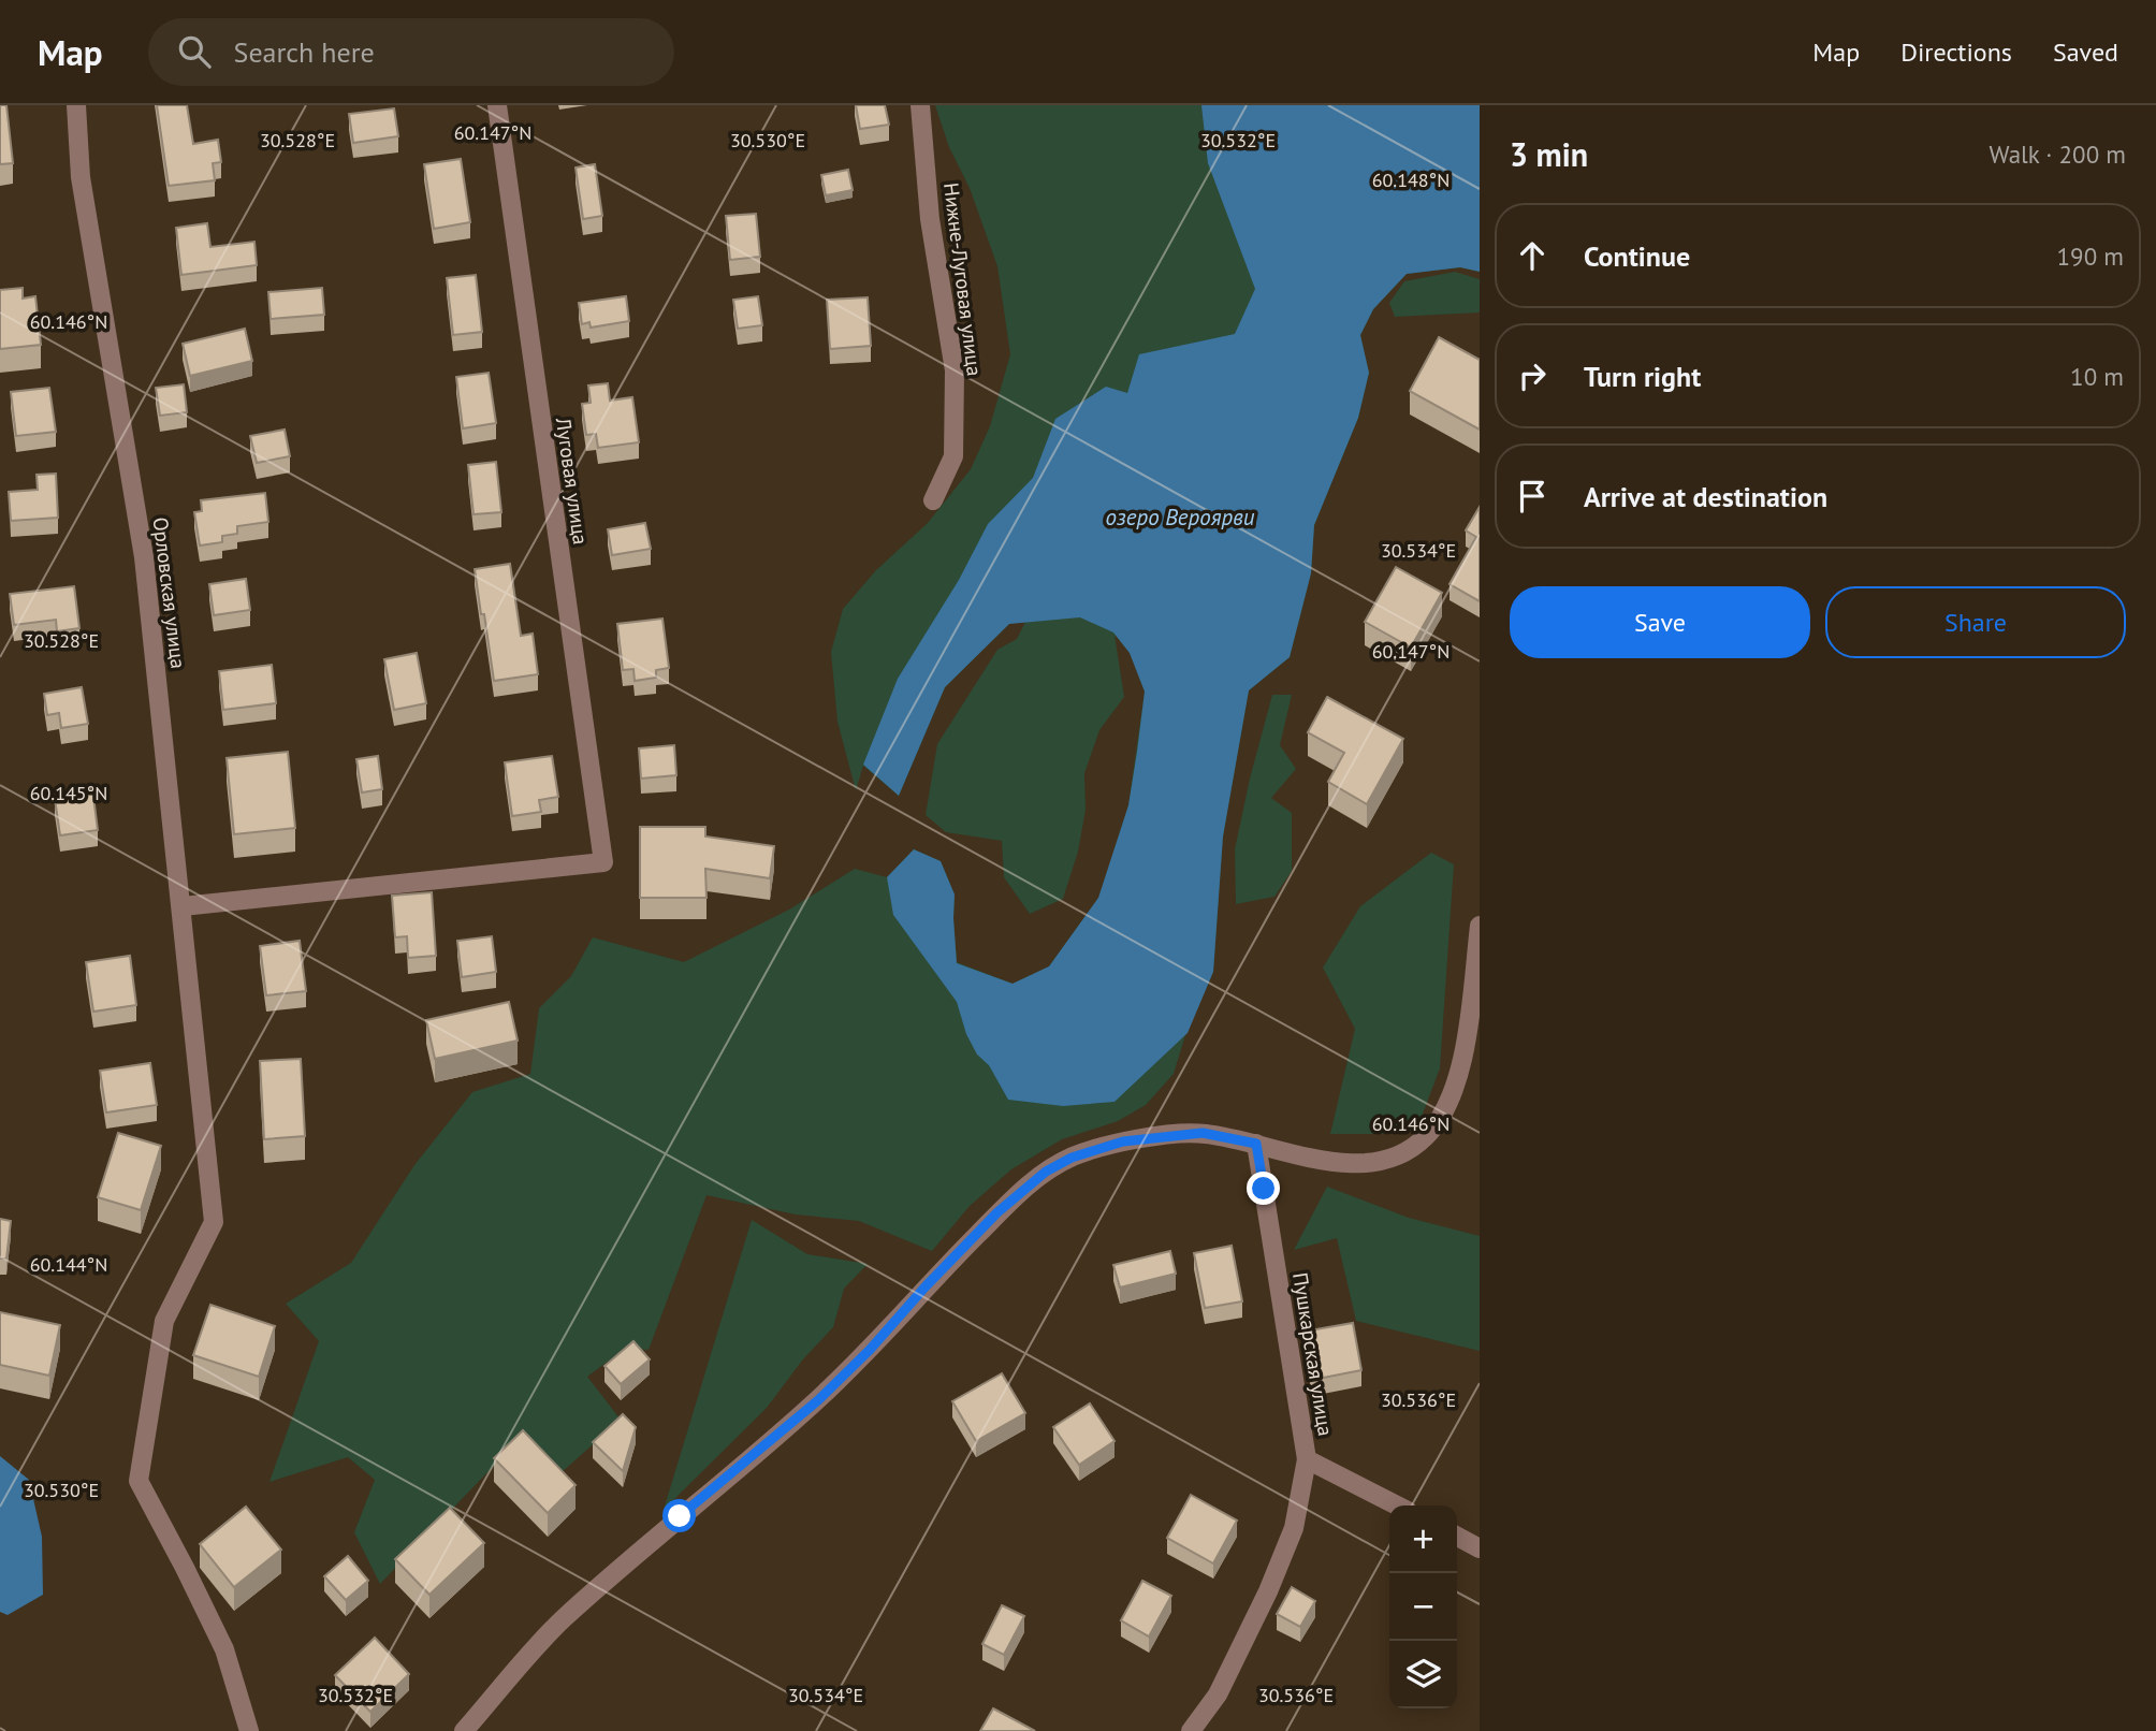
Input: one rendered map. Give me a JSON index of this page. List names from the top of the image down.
{
  "streets": {
    "street": [
      "Нижне-Луговая улица",
      "Луговая улица",
      "Орловская улица",
      "Пушкарская улица"
    ]
  },
  "crossings": [
    ["Луговая улица", "Орловская улица"]
  ],
  "water": ["озеро Вероярви"],
  "page": {
    "header": "Map",
    "search": "Search here",
    "nav": ["Map", "Directions", "Saved"],
    "heading": ["3 min", "Walk · 200 m"],
    "list": [
      ["Continue", "190 m"],
      ["Turn right", "10 m"],
      "Arrive at destination"
    ],
    "buttons": ["Save", "Share"],
    "map_buttons": ["+", "−"]
  },
  "coordinates": [
    "60.147°N",
    "30.528°E",
    "30.530°E",
    "30.532°E",
    "60.148°N",
    "60.146°N",
    "30.534°E",
    "60.145°N",
    "60.144°N",
    "30.536°E"
  ]
}
